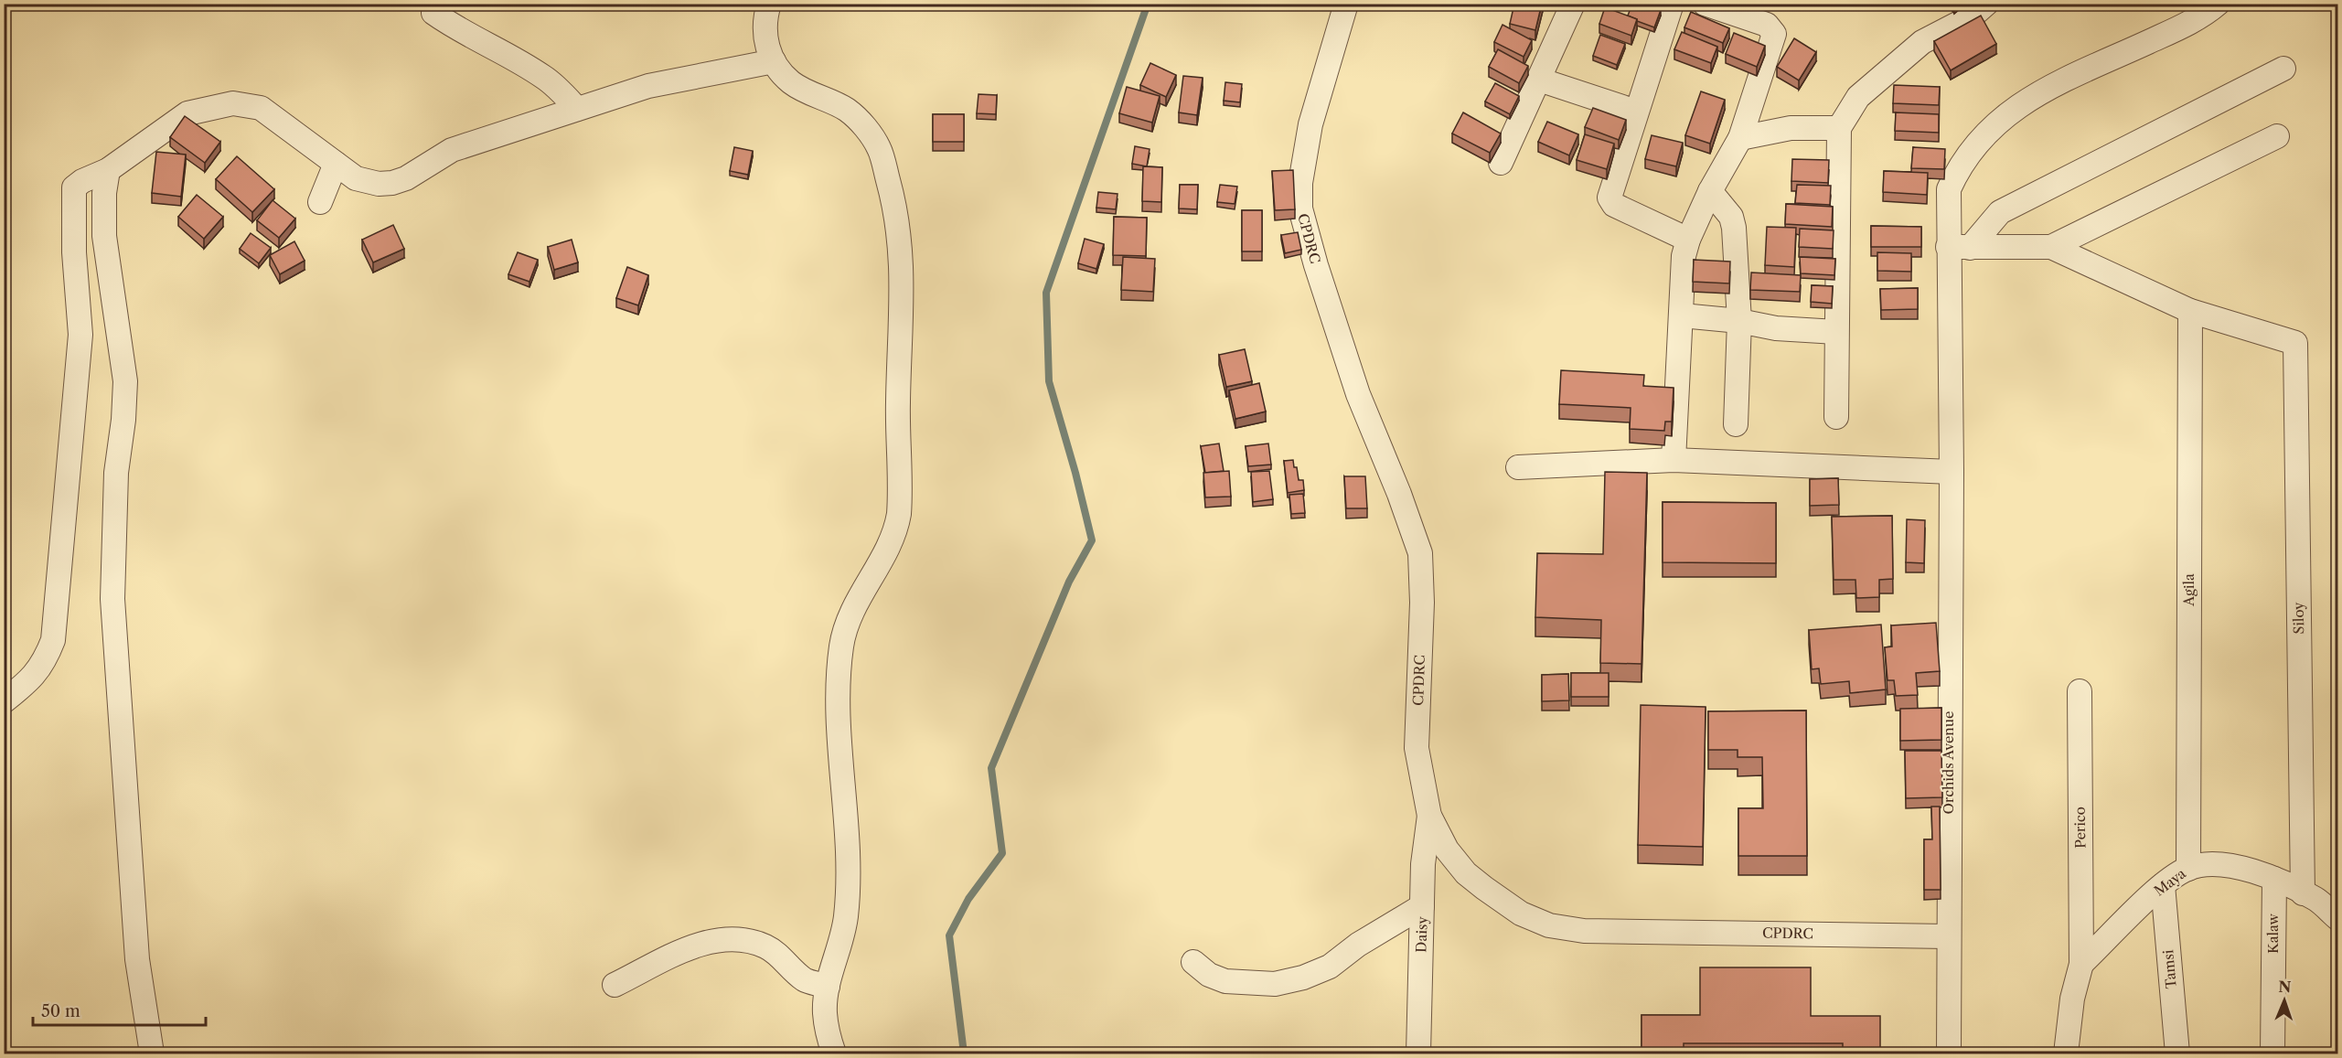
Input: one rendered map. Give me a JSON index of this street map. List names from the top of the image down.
{
  "streets": {
    "street": [
      "CPDRC",
      "Agila",
      "Siloy",
      "Orchids Avenue",
      "Perico",
      "Maya",
      "Kalaw",
      "Daisy",
      "Tamsi"
    ]
  },
  "crossings": [
    ["CPDRC", "Orchids Avenue"],
    ["CPDRC", "Daisy"],
    ["Agila", "Siloy"],
    ["Agila", "Maya"],
    ["Siloy", "Maya"],
    ["Perico", "Maya"],
    ["Maya", "Kalaw"],
    ["Maya", "Tamsi"]
  ],
  "scale_bar": "50 m",
  "north": "top"
}
